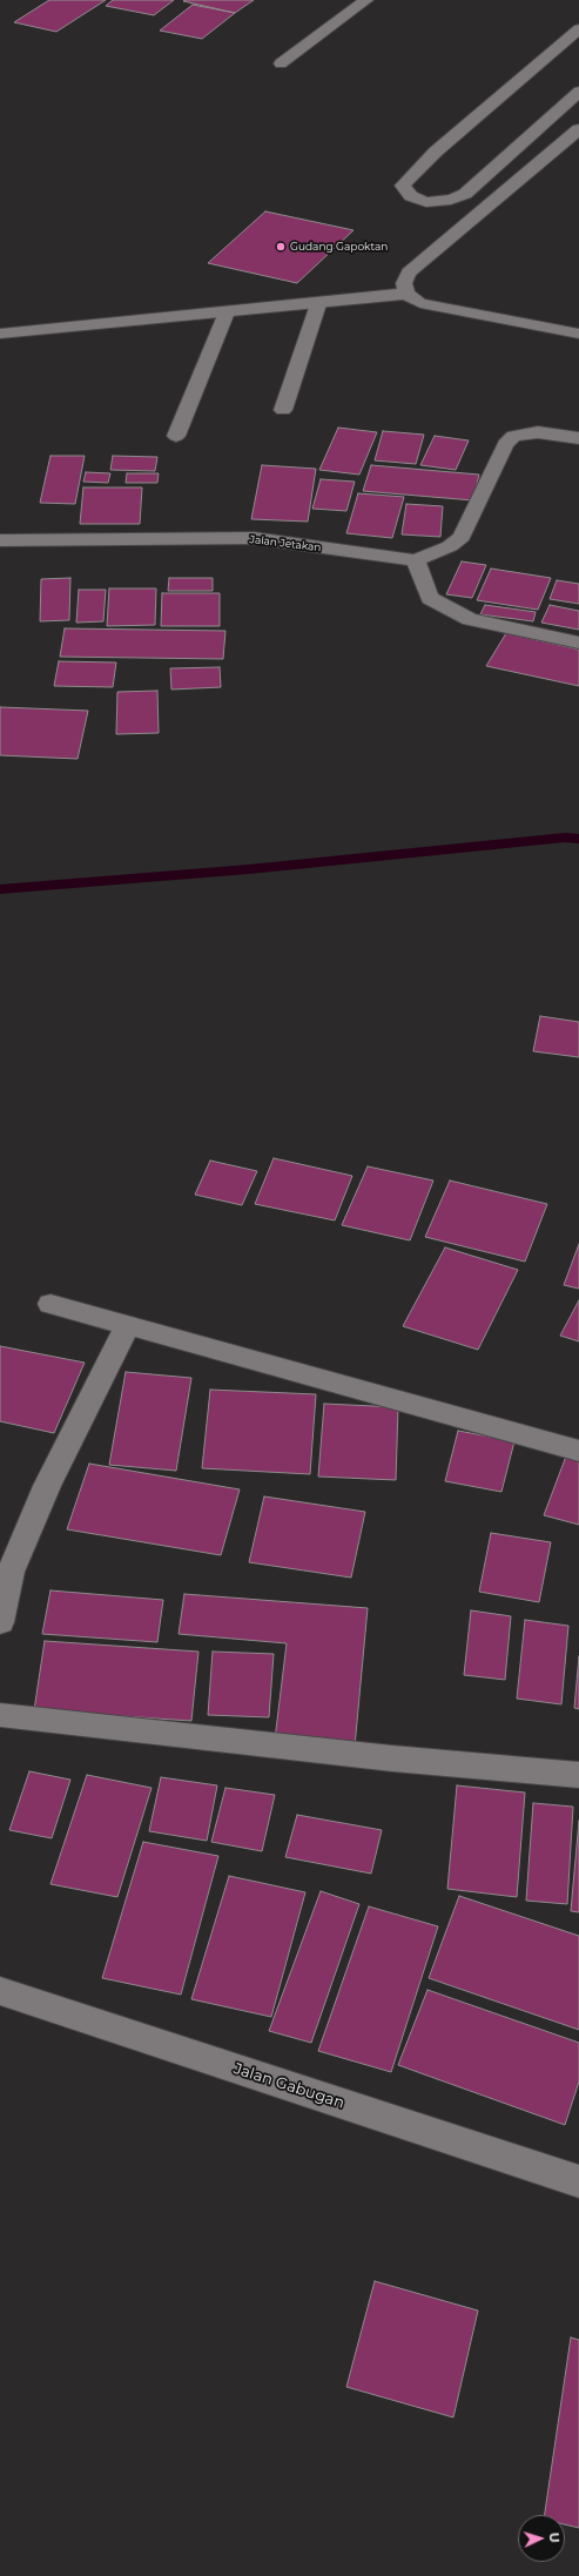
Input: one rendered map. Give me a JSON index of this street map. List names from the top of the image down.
{
  "streets": {
    "street": ["Jalan Jetakan", "Jalan Gabugan"]
  },
  "places": ["Gudang Gapoktan"],
  "north": "right"
}
